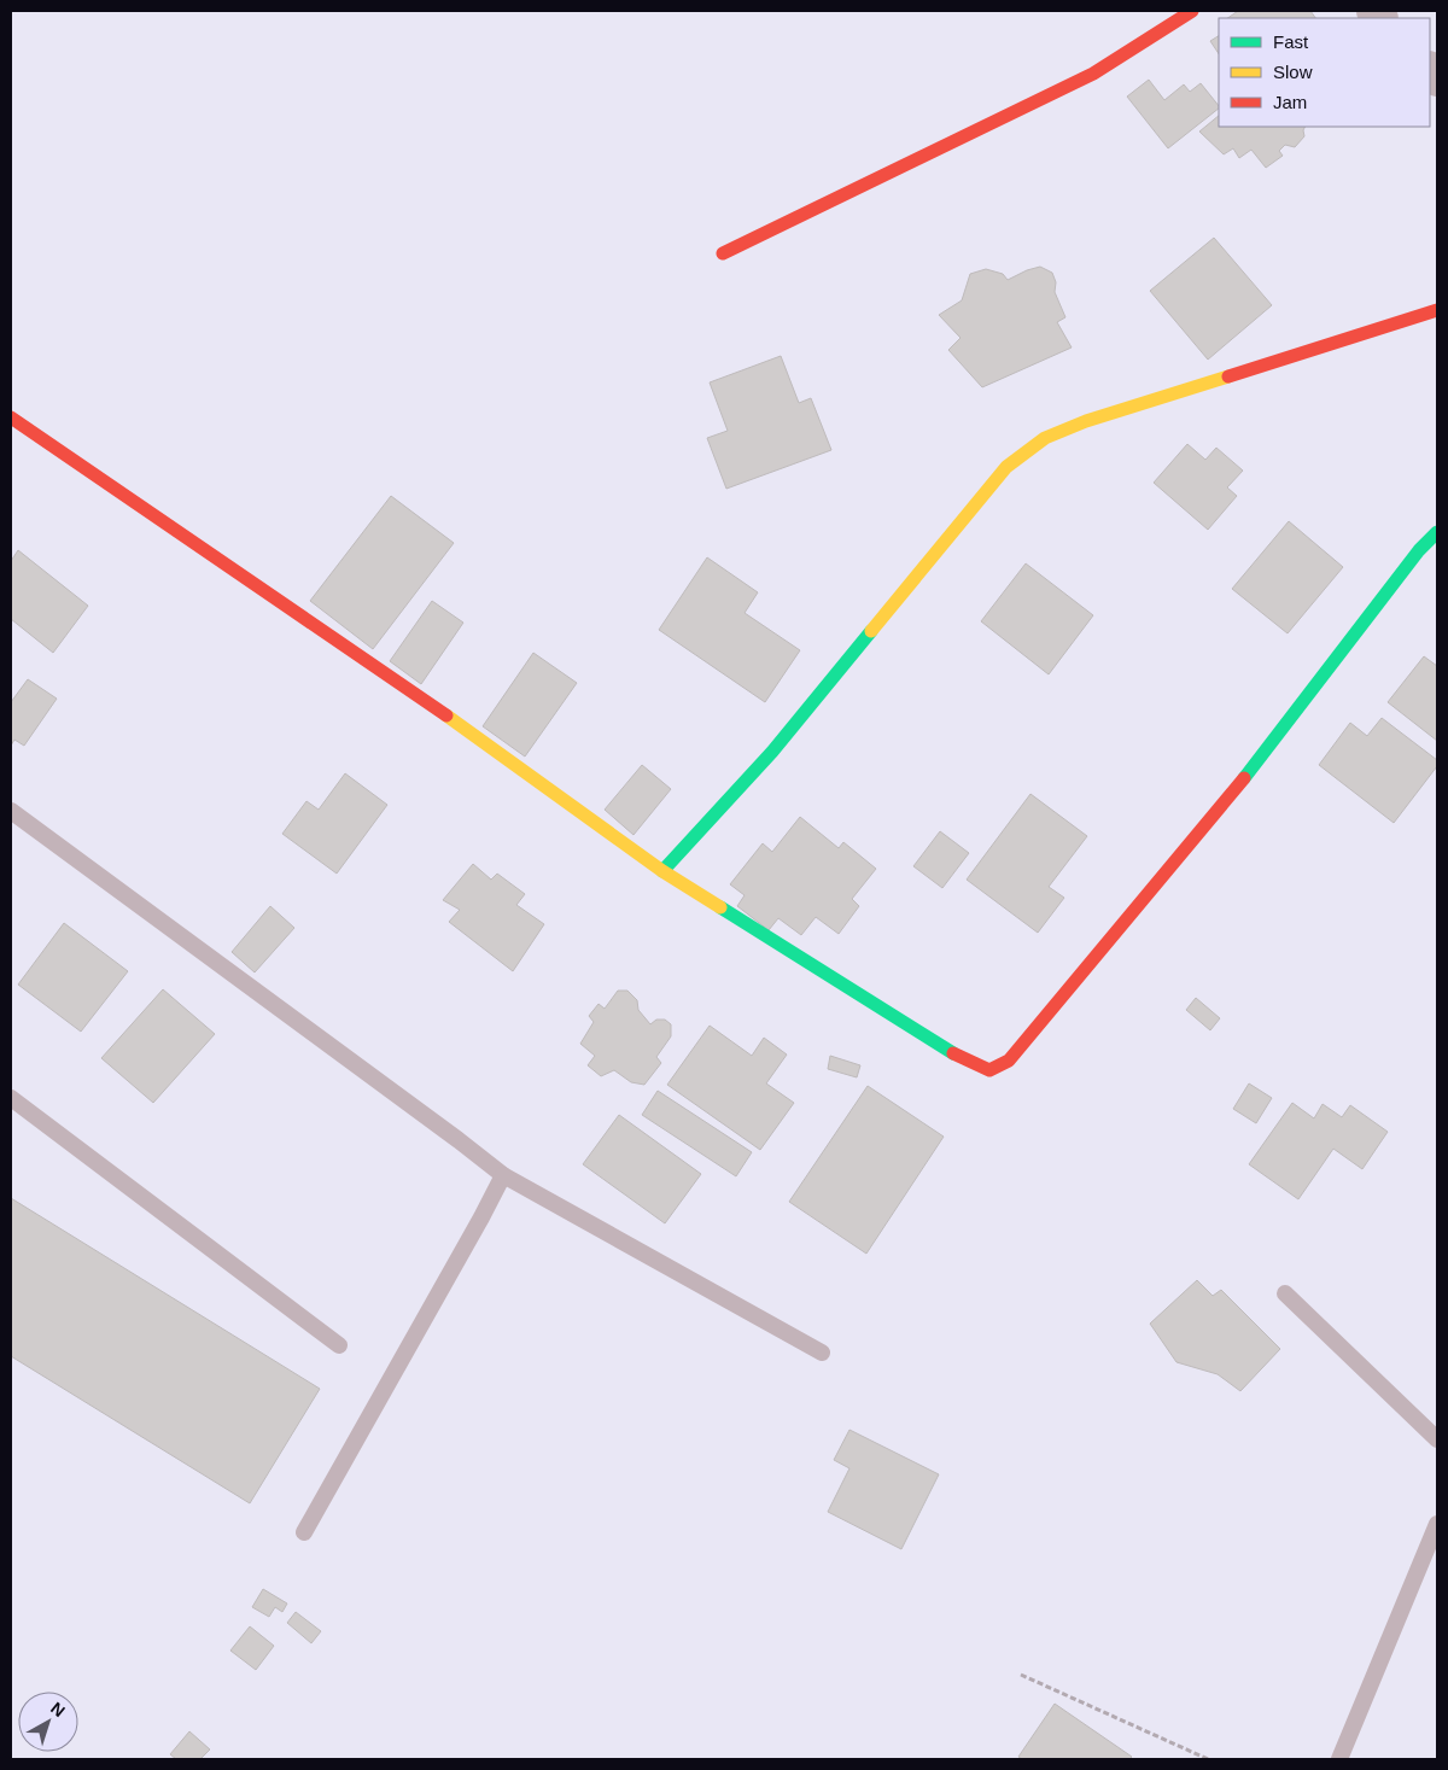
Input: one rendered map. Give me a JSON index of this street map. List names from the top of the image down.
{
  "legend": ["Fast", "Slow", "Jam"],
  "north": "top right"
}
